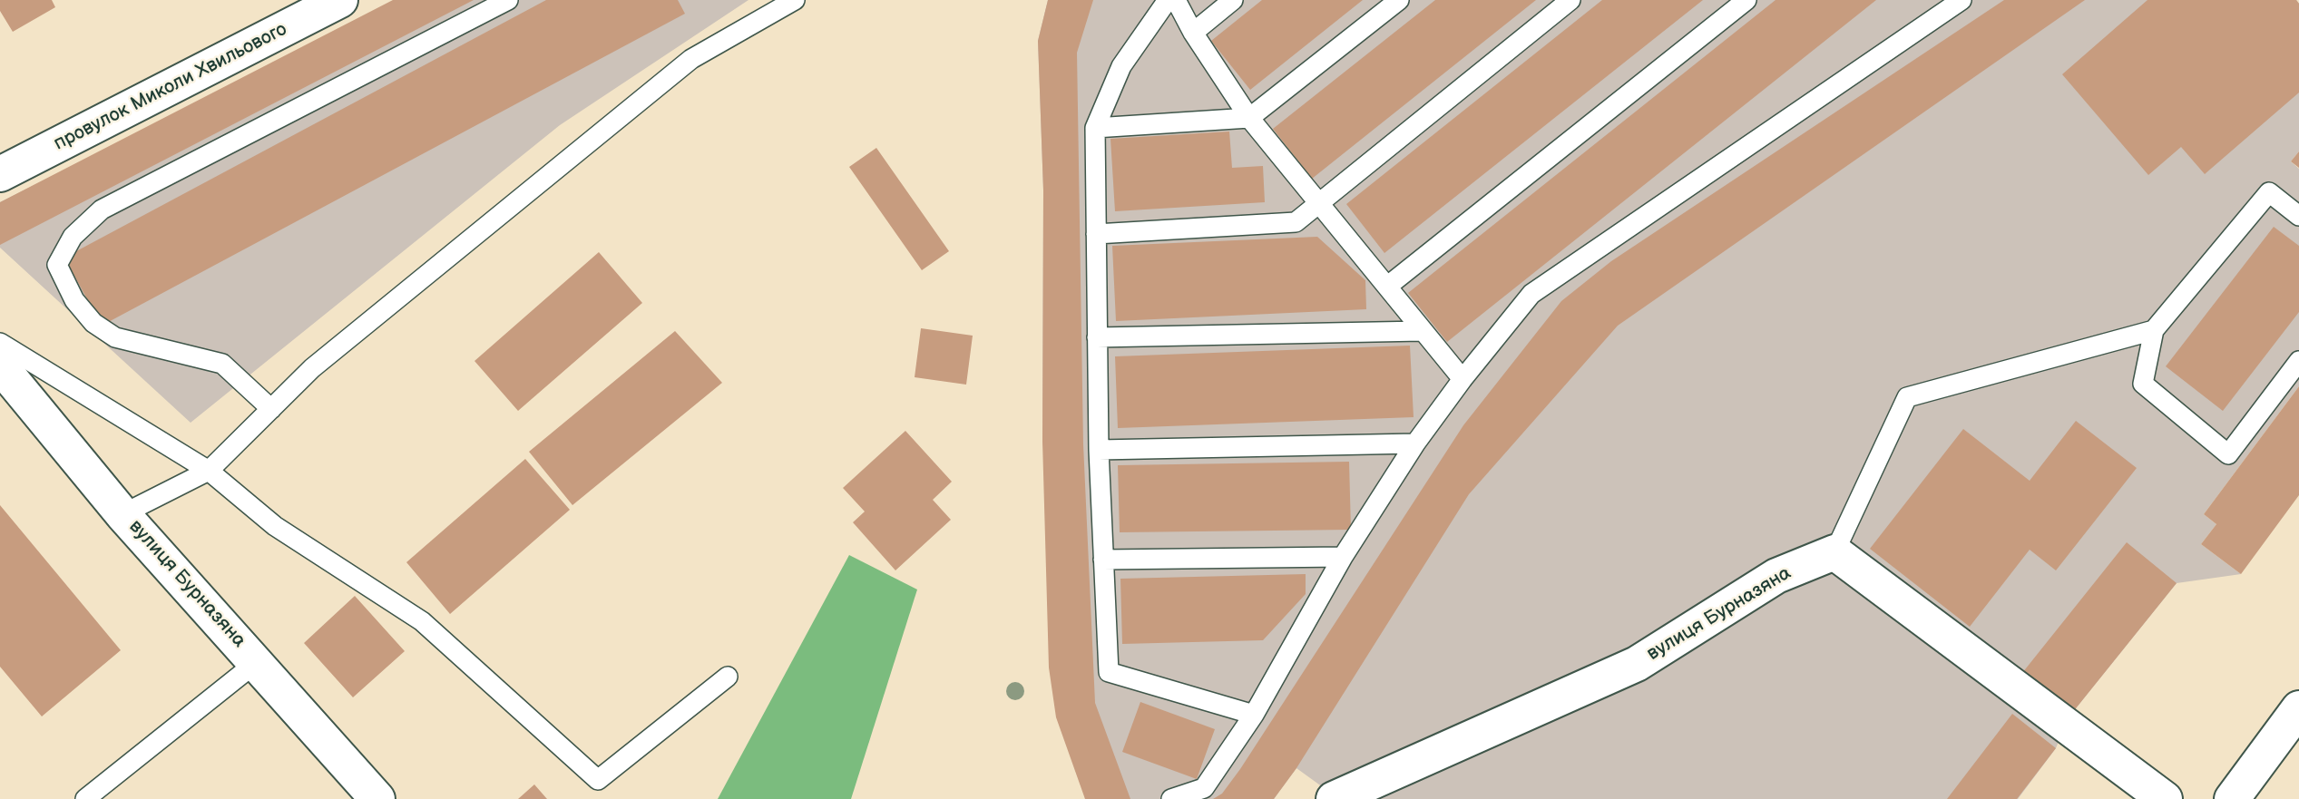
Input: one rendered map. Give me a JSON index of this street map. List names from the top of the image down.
{
  "streets": {
    "street": ["провулок Миколи Хвильового", "вулиця Бурназяна"]
  }
}
